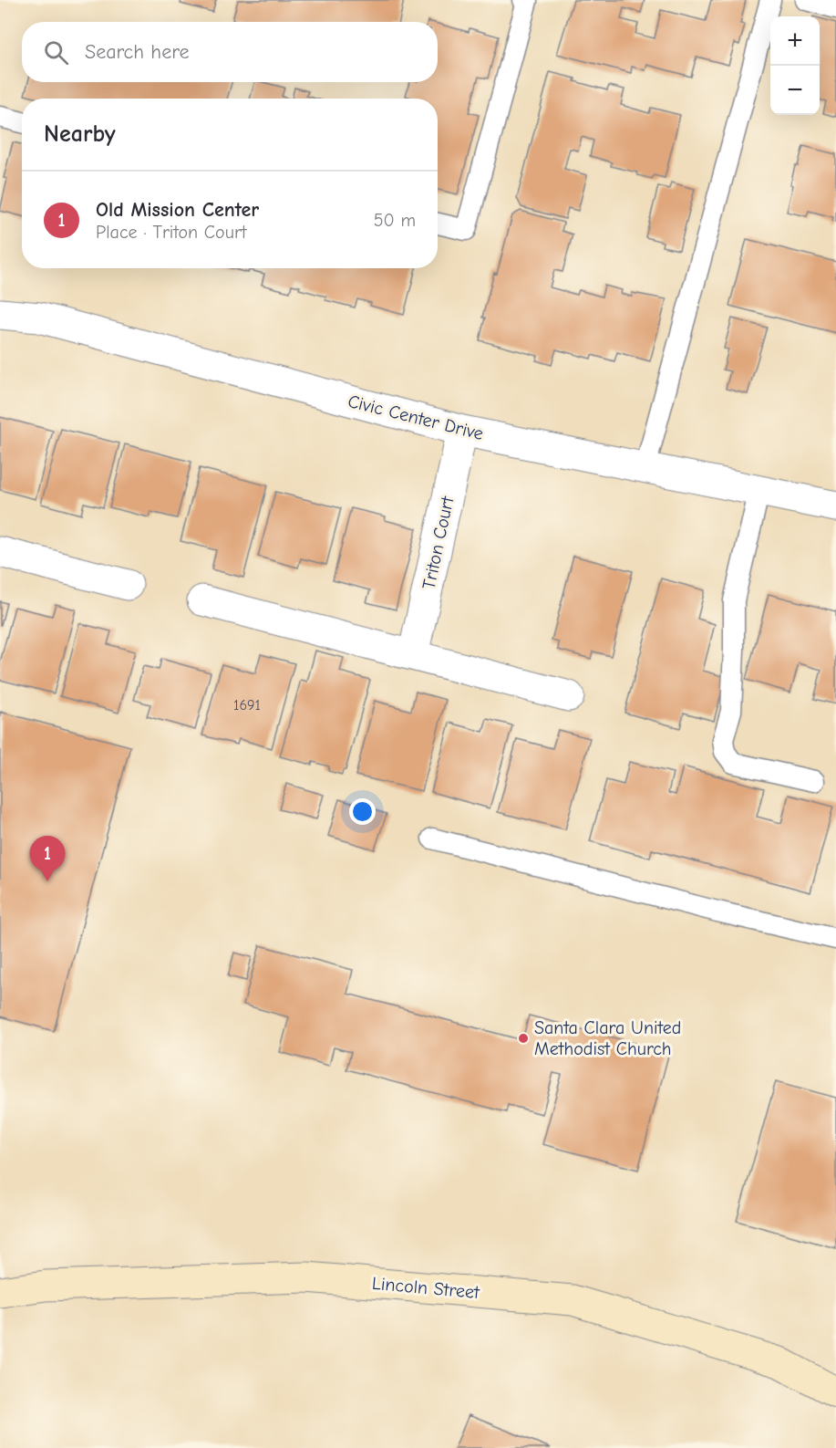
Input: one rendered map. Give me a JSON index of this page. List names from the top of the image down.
{
  "streets": {
    "street": ["Civic Center Drive", "Triton Court", "Lincoln Street"]
  },
  "crossings": [
    ["Civic Center Drive", "Triton Court"]
  ],
  "places": ["Santa Clara United Methodist Church"],
  "house_numbers": ["1691"],
  "page": {
    "map_buttons": ["+", "−"],
    "search": "Search here",
    "heading": "Nearby",
    "list": [
      {
        "mark": "1",
        "name": "Old Mission Center",
        "note": "Place · Triton Court",
        "value": "50 m"
      }
    ],
    "pins": "1"
  }
}
